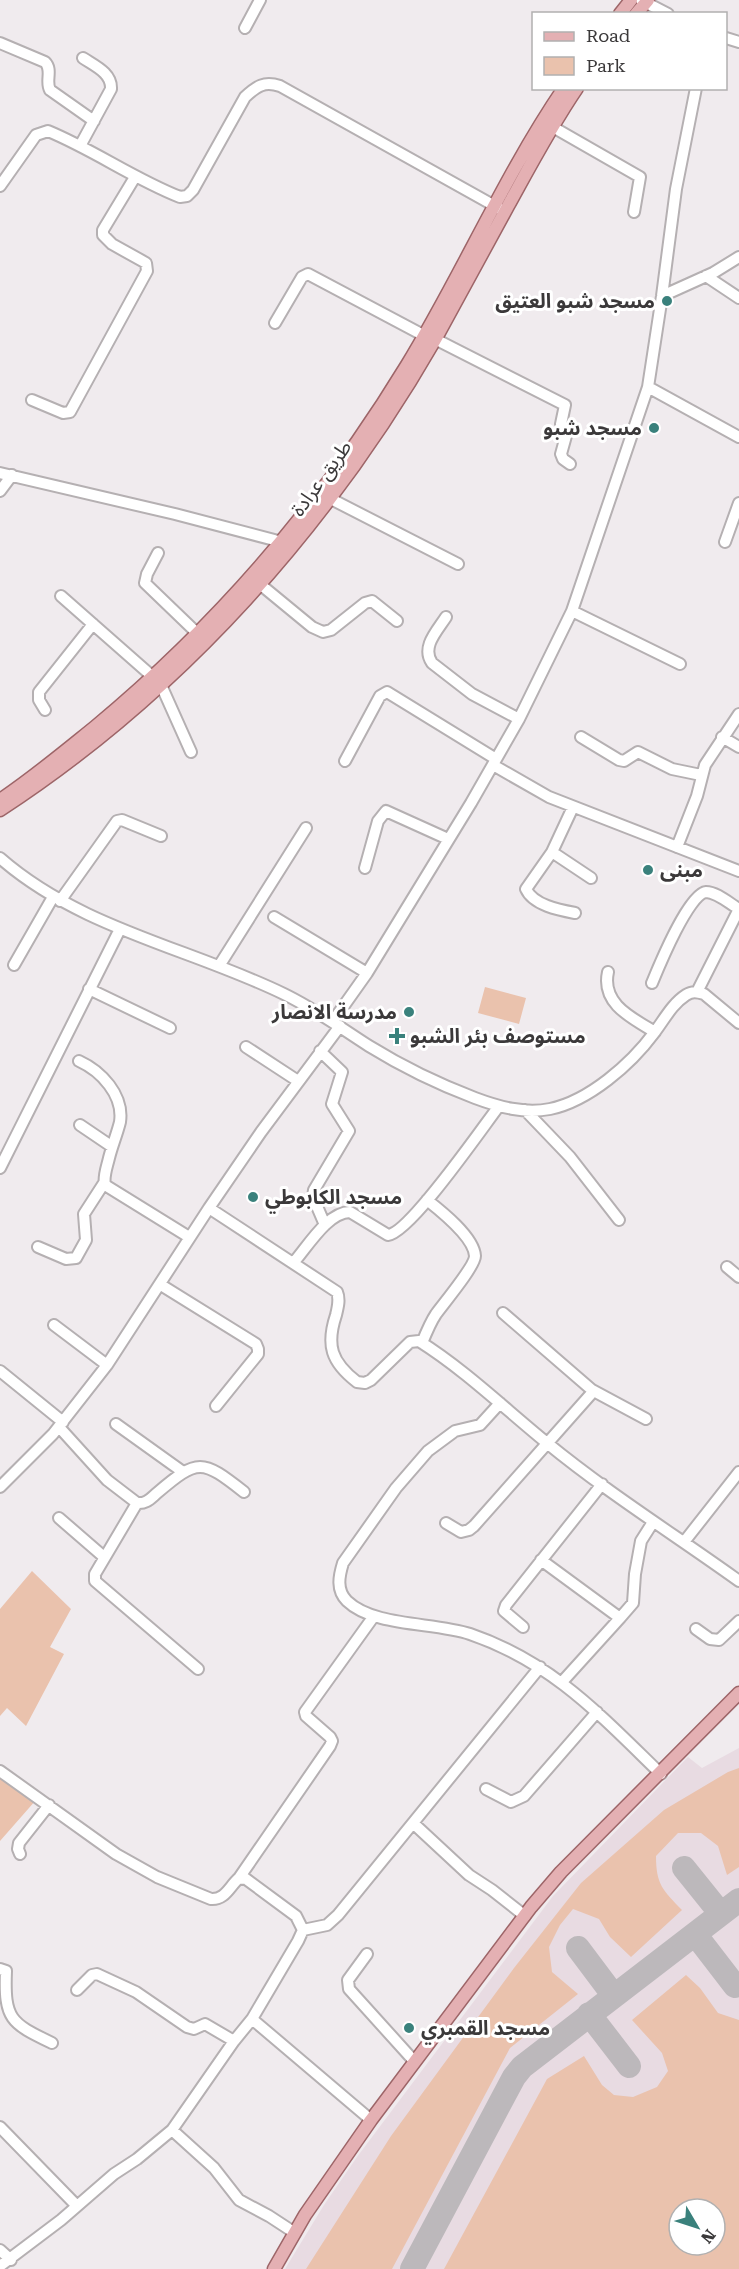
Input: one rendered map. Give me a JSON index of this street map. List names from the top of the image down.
{
  "streets": {
    "main road": ["طريق عرادة"]
  },
  "places": {
    "other": [
      "مسجد شبو العتيق",
      "مسجد شبو",
      "مبنى",
      "مدرسة الانصار",
      "مسجد الكابوطي",
      "مسجد القمبري"
    ],
    "health": ["مستوصف بئر الشبو"]
  },
  "legend": ["Road", "Park"],
  "north": "bottom right"
}
